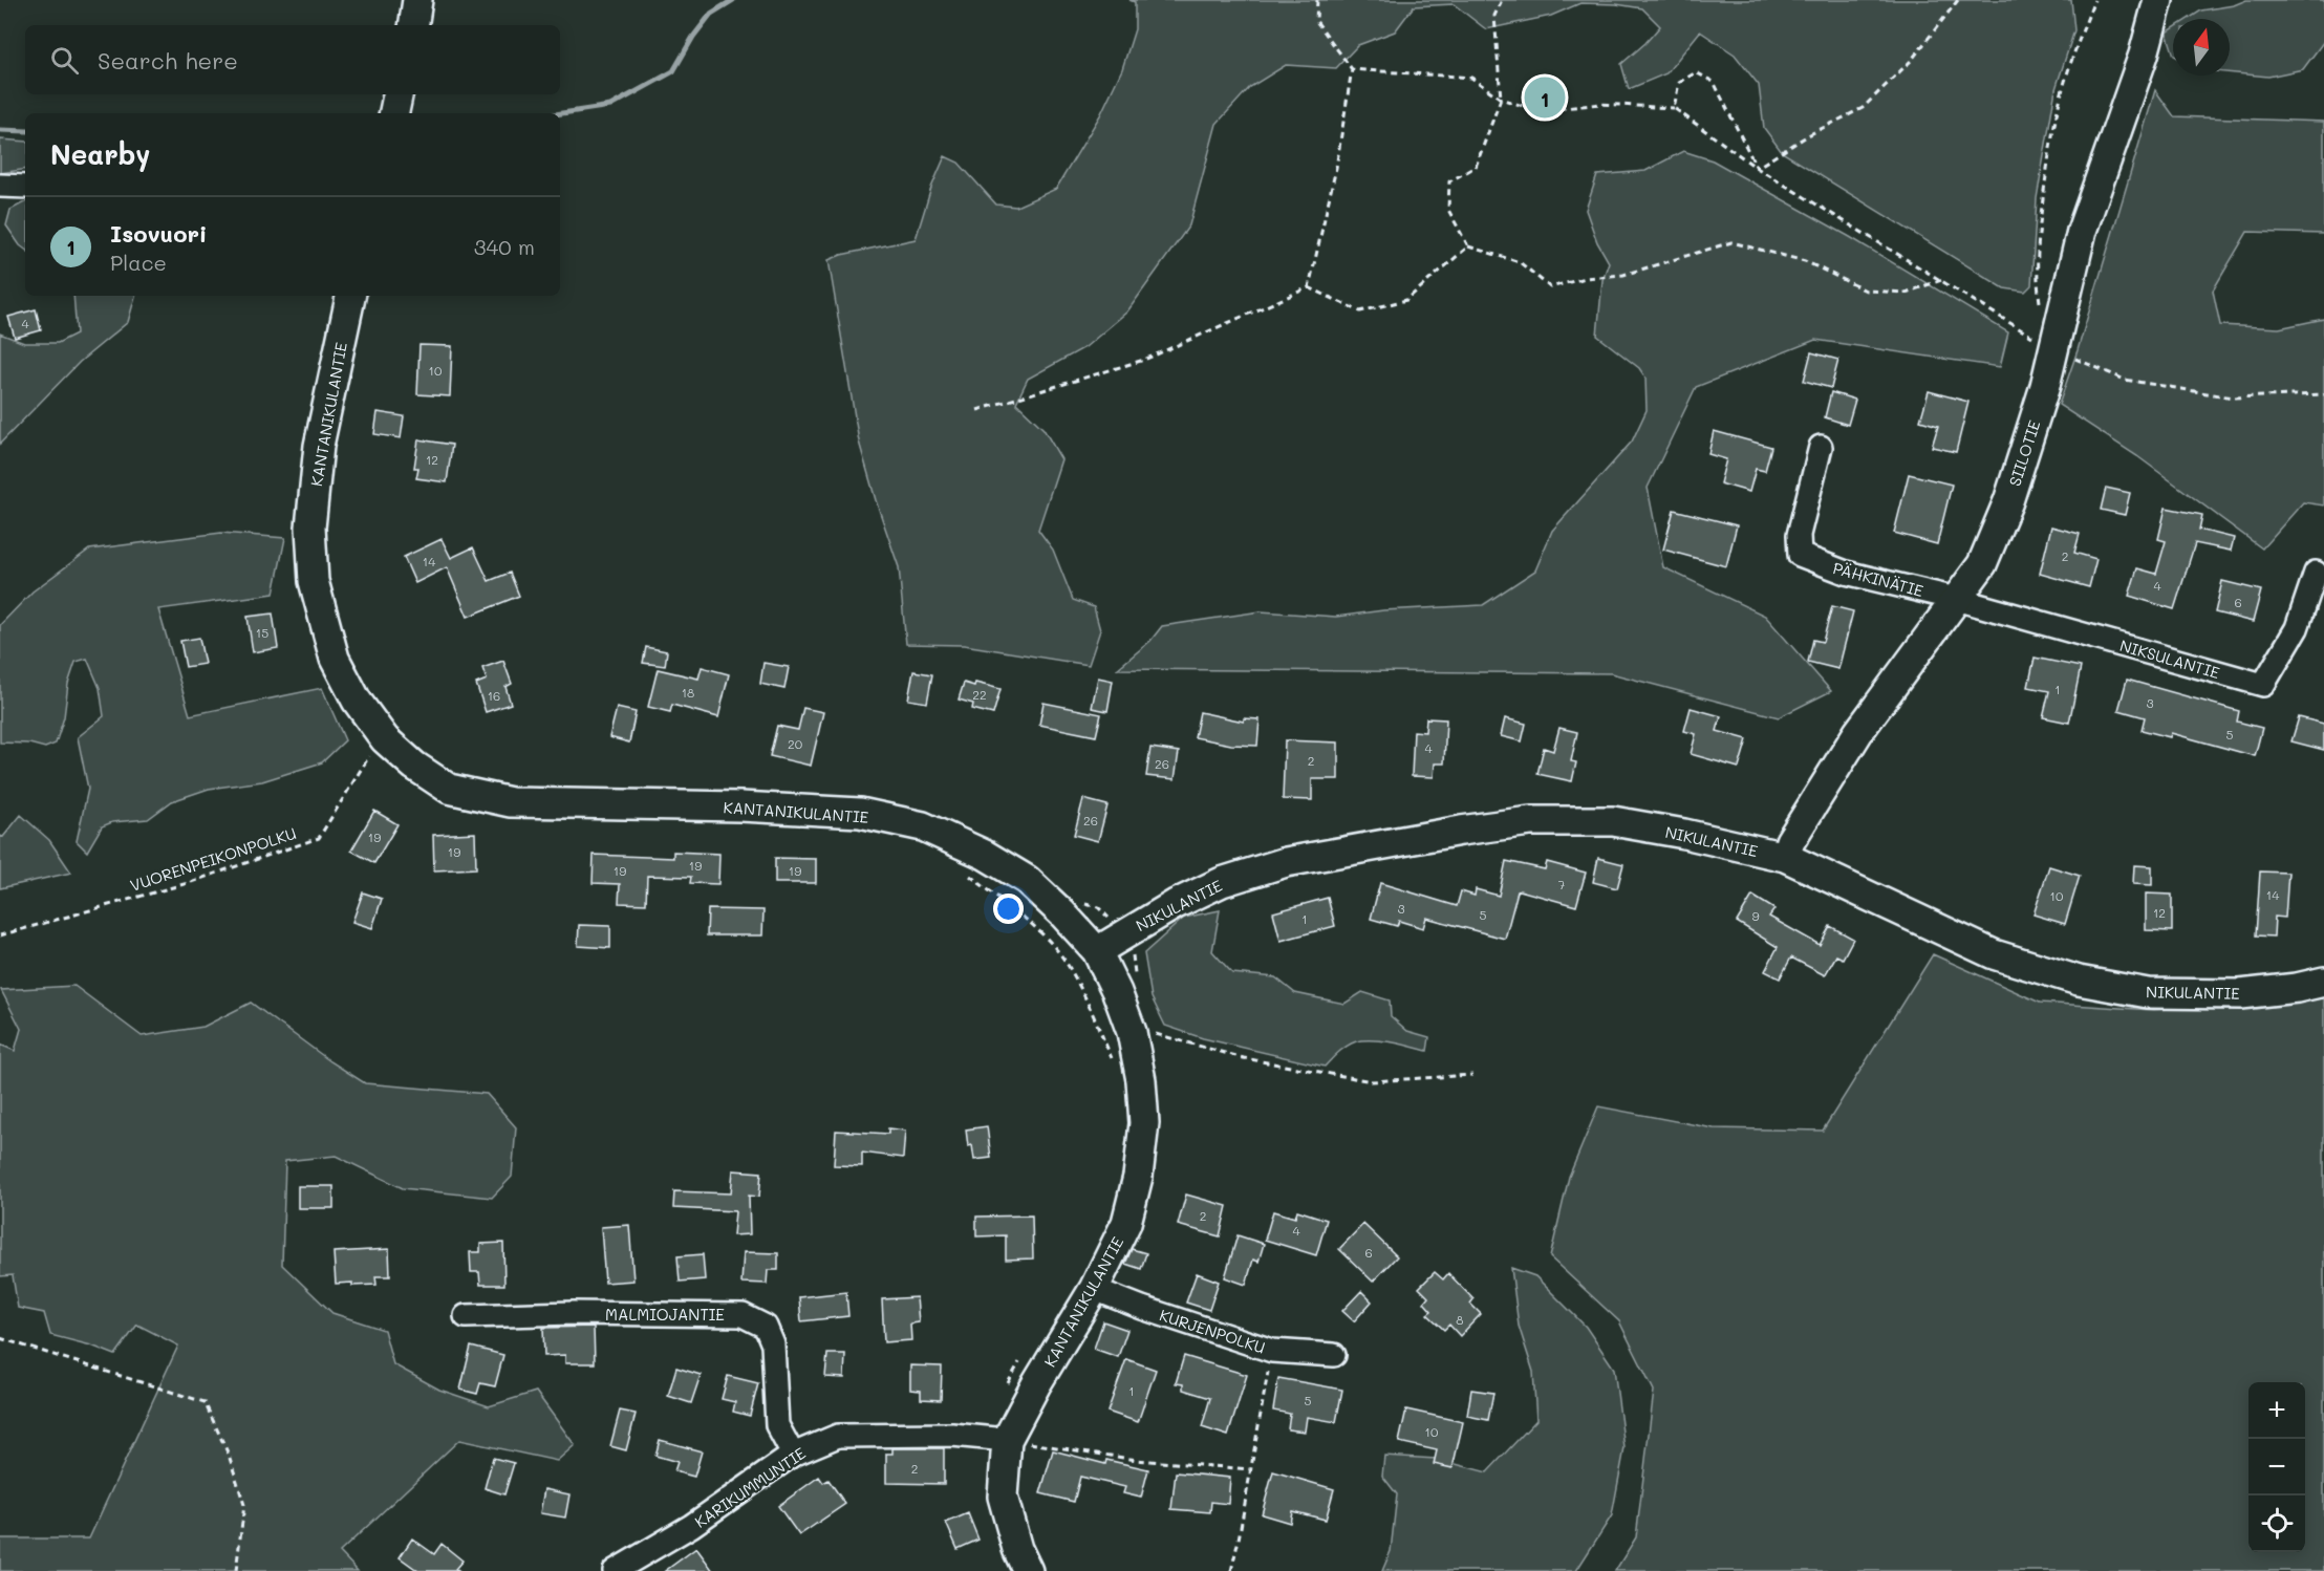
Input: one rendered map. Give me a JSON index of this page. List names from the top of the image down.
{
  "streets": {
    "street": [
      "KANTANIKULANTIE",
      "SIILOTIE",
      "PÄHKINÄTIE",
      "NIKSULANTIE",
      "NIKULANTIE",
      "MALMIOJANTIE",
      "KURJENPOLKU",
      "KARIKUMMUNTIE"
    ],
    "path": ["VUORENPEIKONPOLKU"]
  },
  "crossings": [
    ["KANTANIKULANTIE", "NIKULANTIE"],
    ["KANTANIKULANTIE", "VUORENPEIKONPOLKU"],
    ["KANTANIKULANTIE", "KURJENPOLKU"],
    ["KANTANIKULANTIE", "KARIKUMMUNTIE"],
    ["SIILOTIE", "PÄHKINÄTIE"],
    ["SIILOTIE", "NIKSULANTIE"],
    ["SIILOTIE", "NIKULANTIE"],
    ["PÄHKINÄTIE", "NIKSULANTIE"],
    ["MALMIOJANTIE", "KARIKUMMUNTIE"]
  ],
  "house_numbers": [
    "4",
    "10",
    "12",
    "2",
    "14",
    "4",
    "6",
    "15",
    "1",
    "18",
    "22",
    "16",
    "3",
    "5",
    "20",
    "4",
    "2",
    "26",
    "26",
    "19",
    "19",
    "19",
    "19",
    "19",
    "7",
    "14",
    "10",
    "3",
    "12",
    "5",
    "9",
    "1",
    "2",
    "4",
    "6",
    "8",
    "1",
    "5",
    "10",
    "2"
  ],
  "north": "top",
  "page": {
    "search": "Search here",
    "pins": "1",
    "heading": "Nearby",
    "list": [
      {
        "mark": "1",
        "name": "Isovuori",
        "note": "Place",
        "value": "340 m"
      }
    ],
    "map_buttons": ["+", "−"]
  }
}
